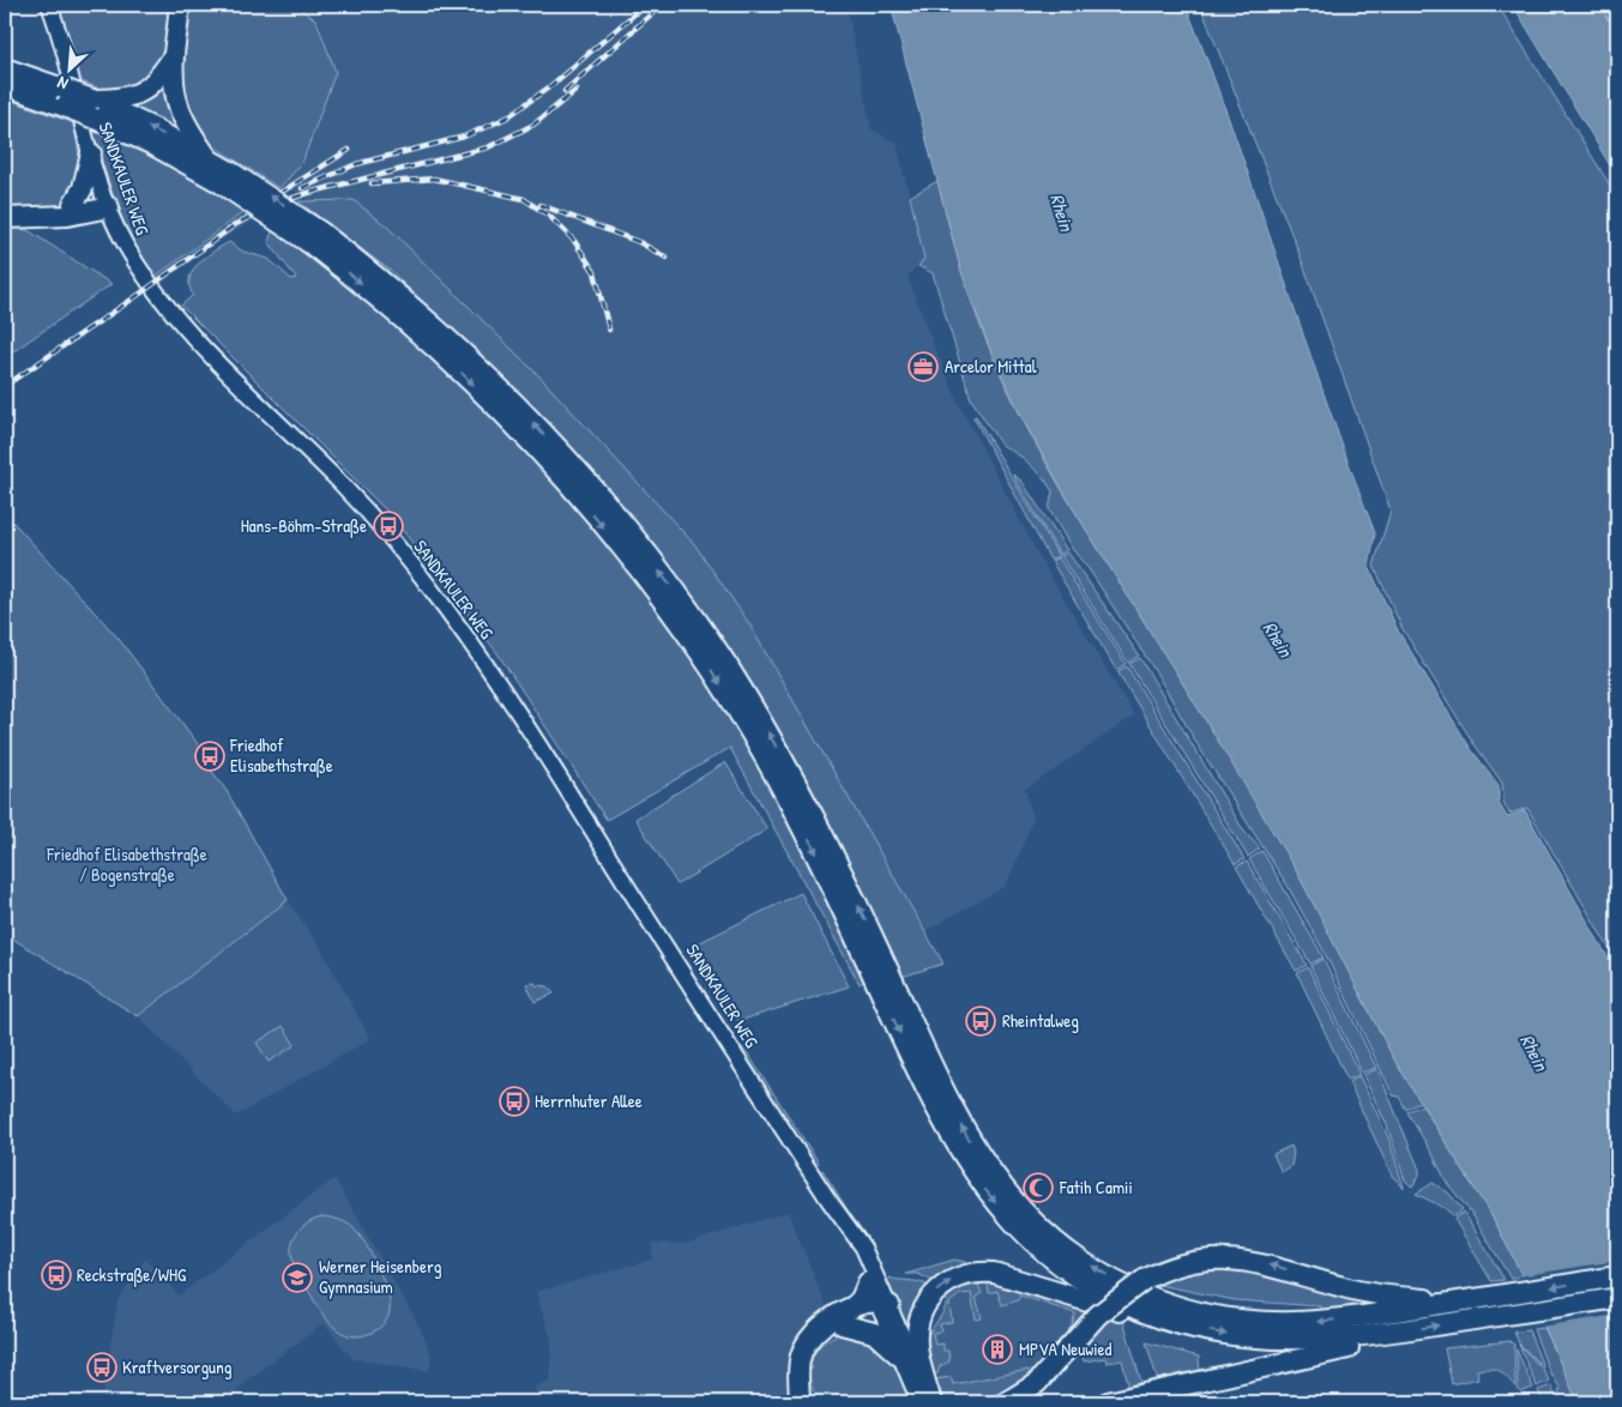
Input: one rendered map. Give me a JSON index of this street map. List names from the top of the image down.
{
  "streets": {
    "street": ["SANDKAULER WEG"]
  },
  "water": ["Rhein"],
  "parks": ["Friedhof Elisabethstraße / Bogenstraße"],
  "places": {
    "office": ["Arcelor Mittal"],
    "bus stop": [
      "Hans-Böhm-Straße",
      "Friedhof Elisabethstraße",
      "Rheintalweg",
      "Herrnhuter Allee",
      "Reckstraße/WHG",
      "Kraftversorgung"
    ],
    "mosque": ["Fatih Camii"],
    "school or university": ["Werner Heisenberg Gymnasium"],
    "building": ["MPVA Neuwied"]
  },
  "north": "bottom left"
}
